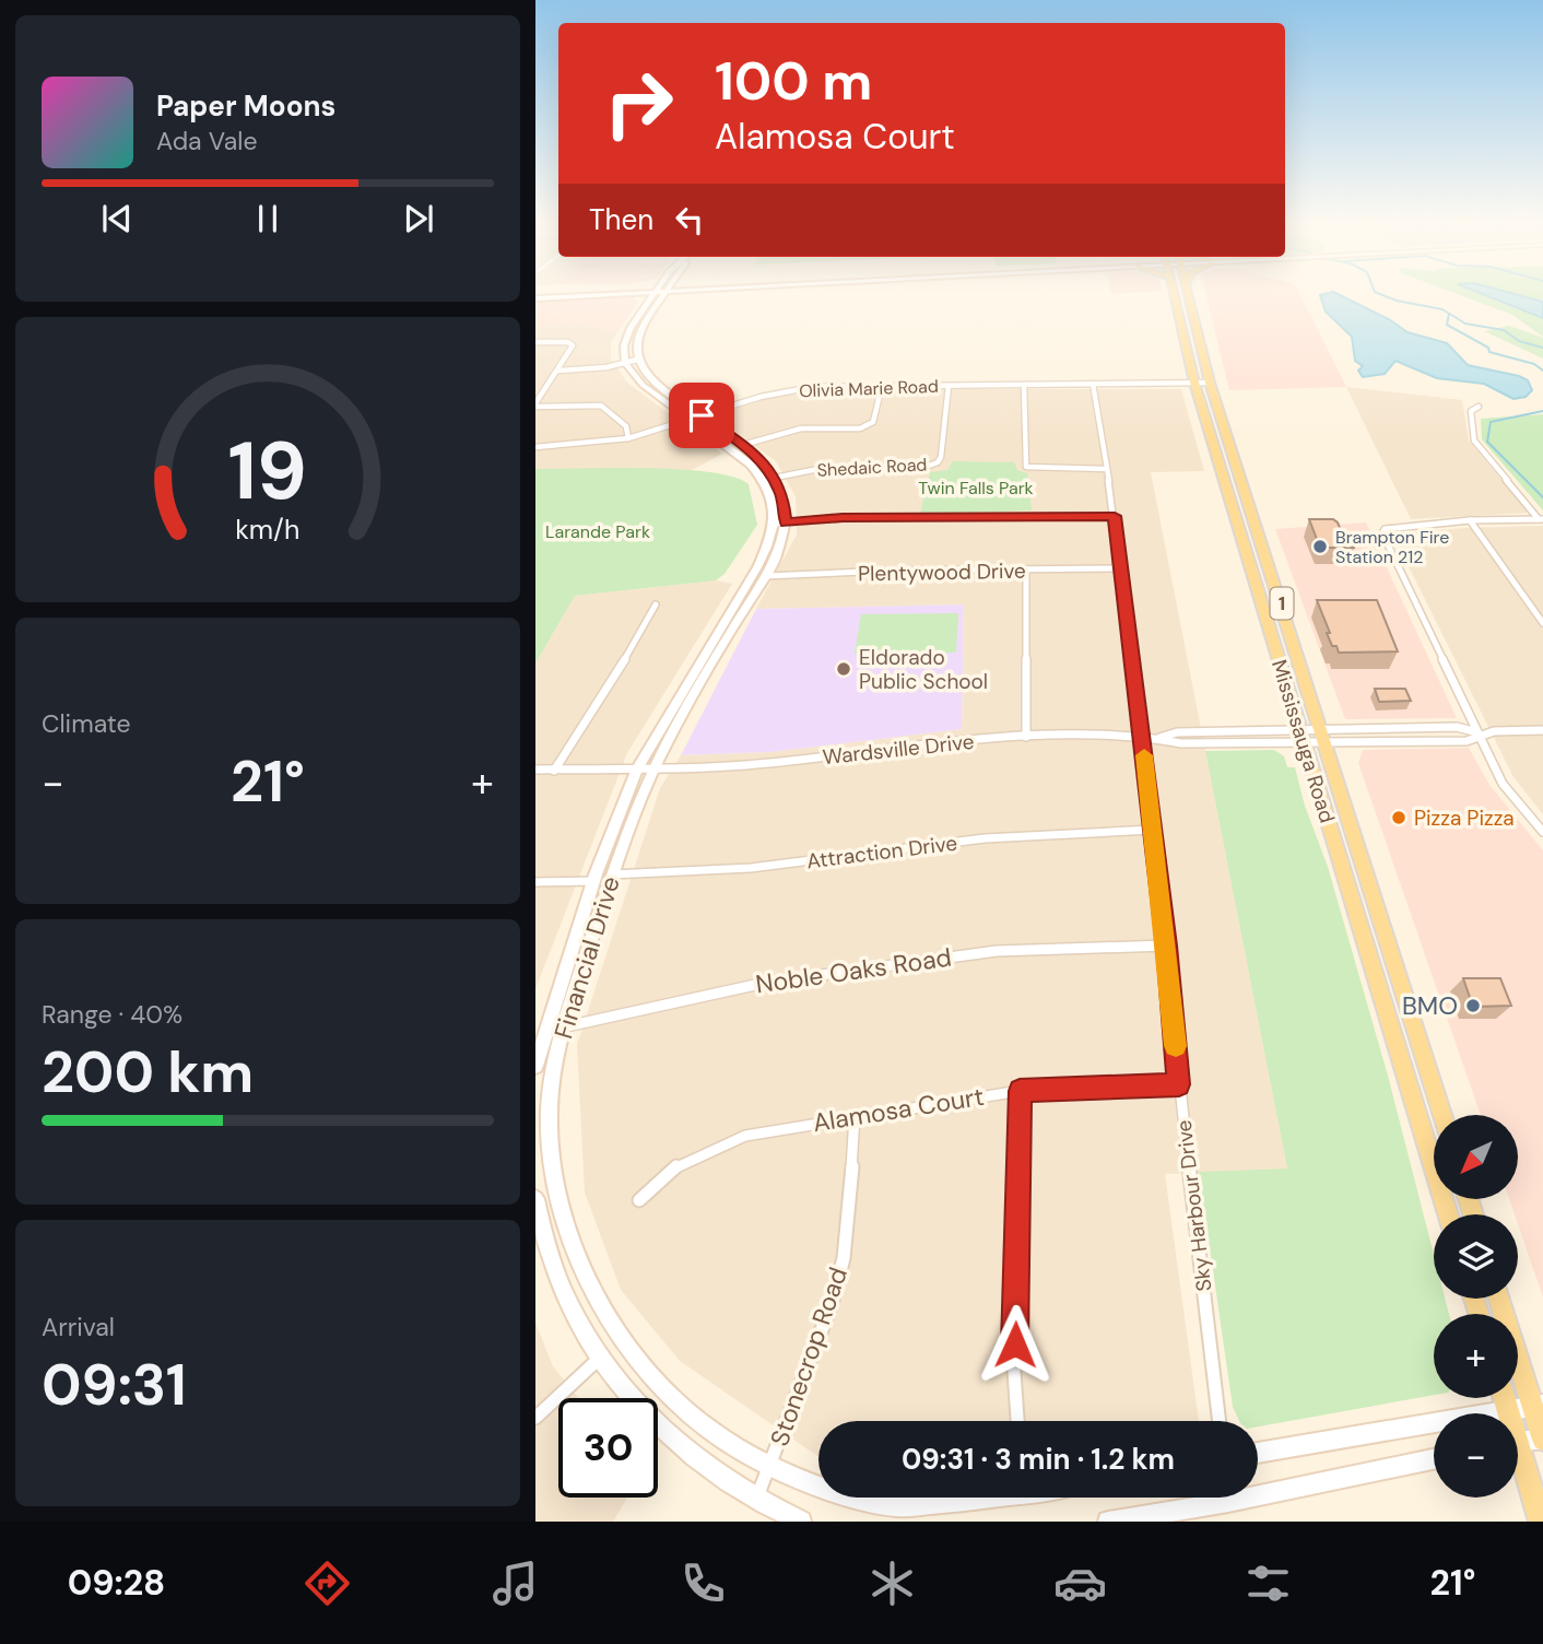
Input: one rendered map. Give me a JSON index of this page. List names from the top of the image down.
{
  "streets": {
    "main road": ["1", "Mississauga Road"],
    "street": [
      "Olivia Marie Road",
      "Shedaic Road",
      "Plentywood Drive",
      "Wardsville Drive",
      "Attraction Drive",
      "Financial Drive",
      "Noble Oaks Road",
      "Alamosa Court",
      "Sky Harbour Drive",
      "Stonecrop Road"
    ]
  },
  "crossings": [
    ["Olivia Marie Road", "Shedaic Road"],
    ["Olivia Marie Road", "Mississauga Road"],
    ["Olivia Marie Road", "Financial Drive"],
    ["Olivia Marie Road", "Sky Harbour Drive"],
    ["Shedaic Road", "Financial Drive"],
    ["Plentywood Drive", "Financial Drive"],
    ["Plentywood Drive", "Sky Harbour Drive"],
    ["Mississauga Road", "Wardsville Drive"],
    ["Wardsville Drive", "Financial Drive"],
    ["Wardsville Drive", "Sky Harbour Drive"],
    ["Attraction Drive", "Financial Drive"],
    ["Attraction Drive", "Sky Harbour Drive"],
    ["Financial Drive", "Noble Oaks Road"],
    ["Financial Drive", "Stonecrop Road"],
    ["Noble Oaks Road", "Sky Harbour Drive"],
    ["Alamosa Court", "Sky Harbour Drive"],
    ["Alamosa Court", "Stonecrop Road"]
  ],
  "parks": ["Twin Falls Park", "Larande Park"],
  "places": [
    "Brampton Fire Station 212",
    "Eldorado Public School",
    "Pizza Pizza",
    "BMO"
  ],
  "north": "bottom left",
  "page": {
    "turn": ["100 m", "Alamosa Court"],
    "song": ["Paper Moons", "Ada Vale"],
    "then": "Then",
    "tile": [
      "Climate",
      ["Range · 40%", "200 km"],
      ["Arrival", "09:31"]
    ],
    "heat": ["−", "21°", "+"],
    "map_buttons": ["+", "−"],
    "limit": "30",
    "trip": "09:31 · 3 min · 1.2 km",
    "tabs": ["09:28", "21°"],
    "gauge": ["19", "km/h"]
  }
}
